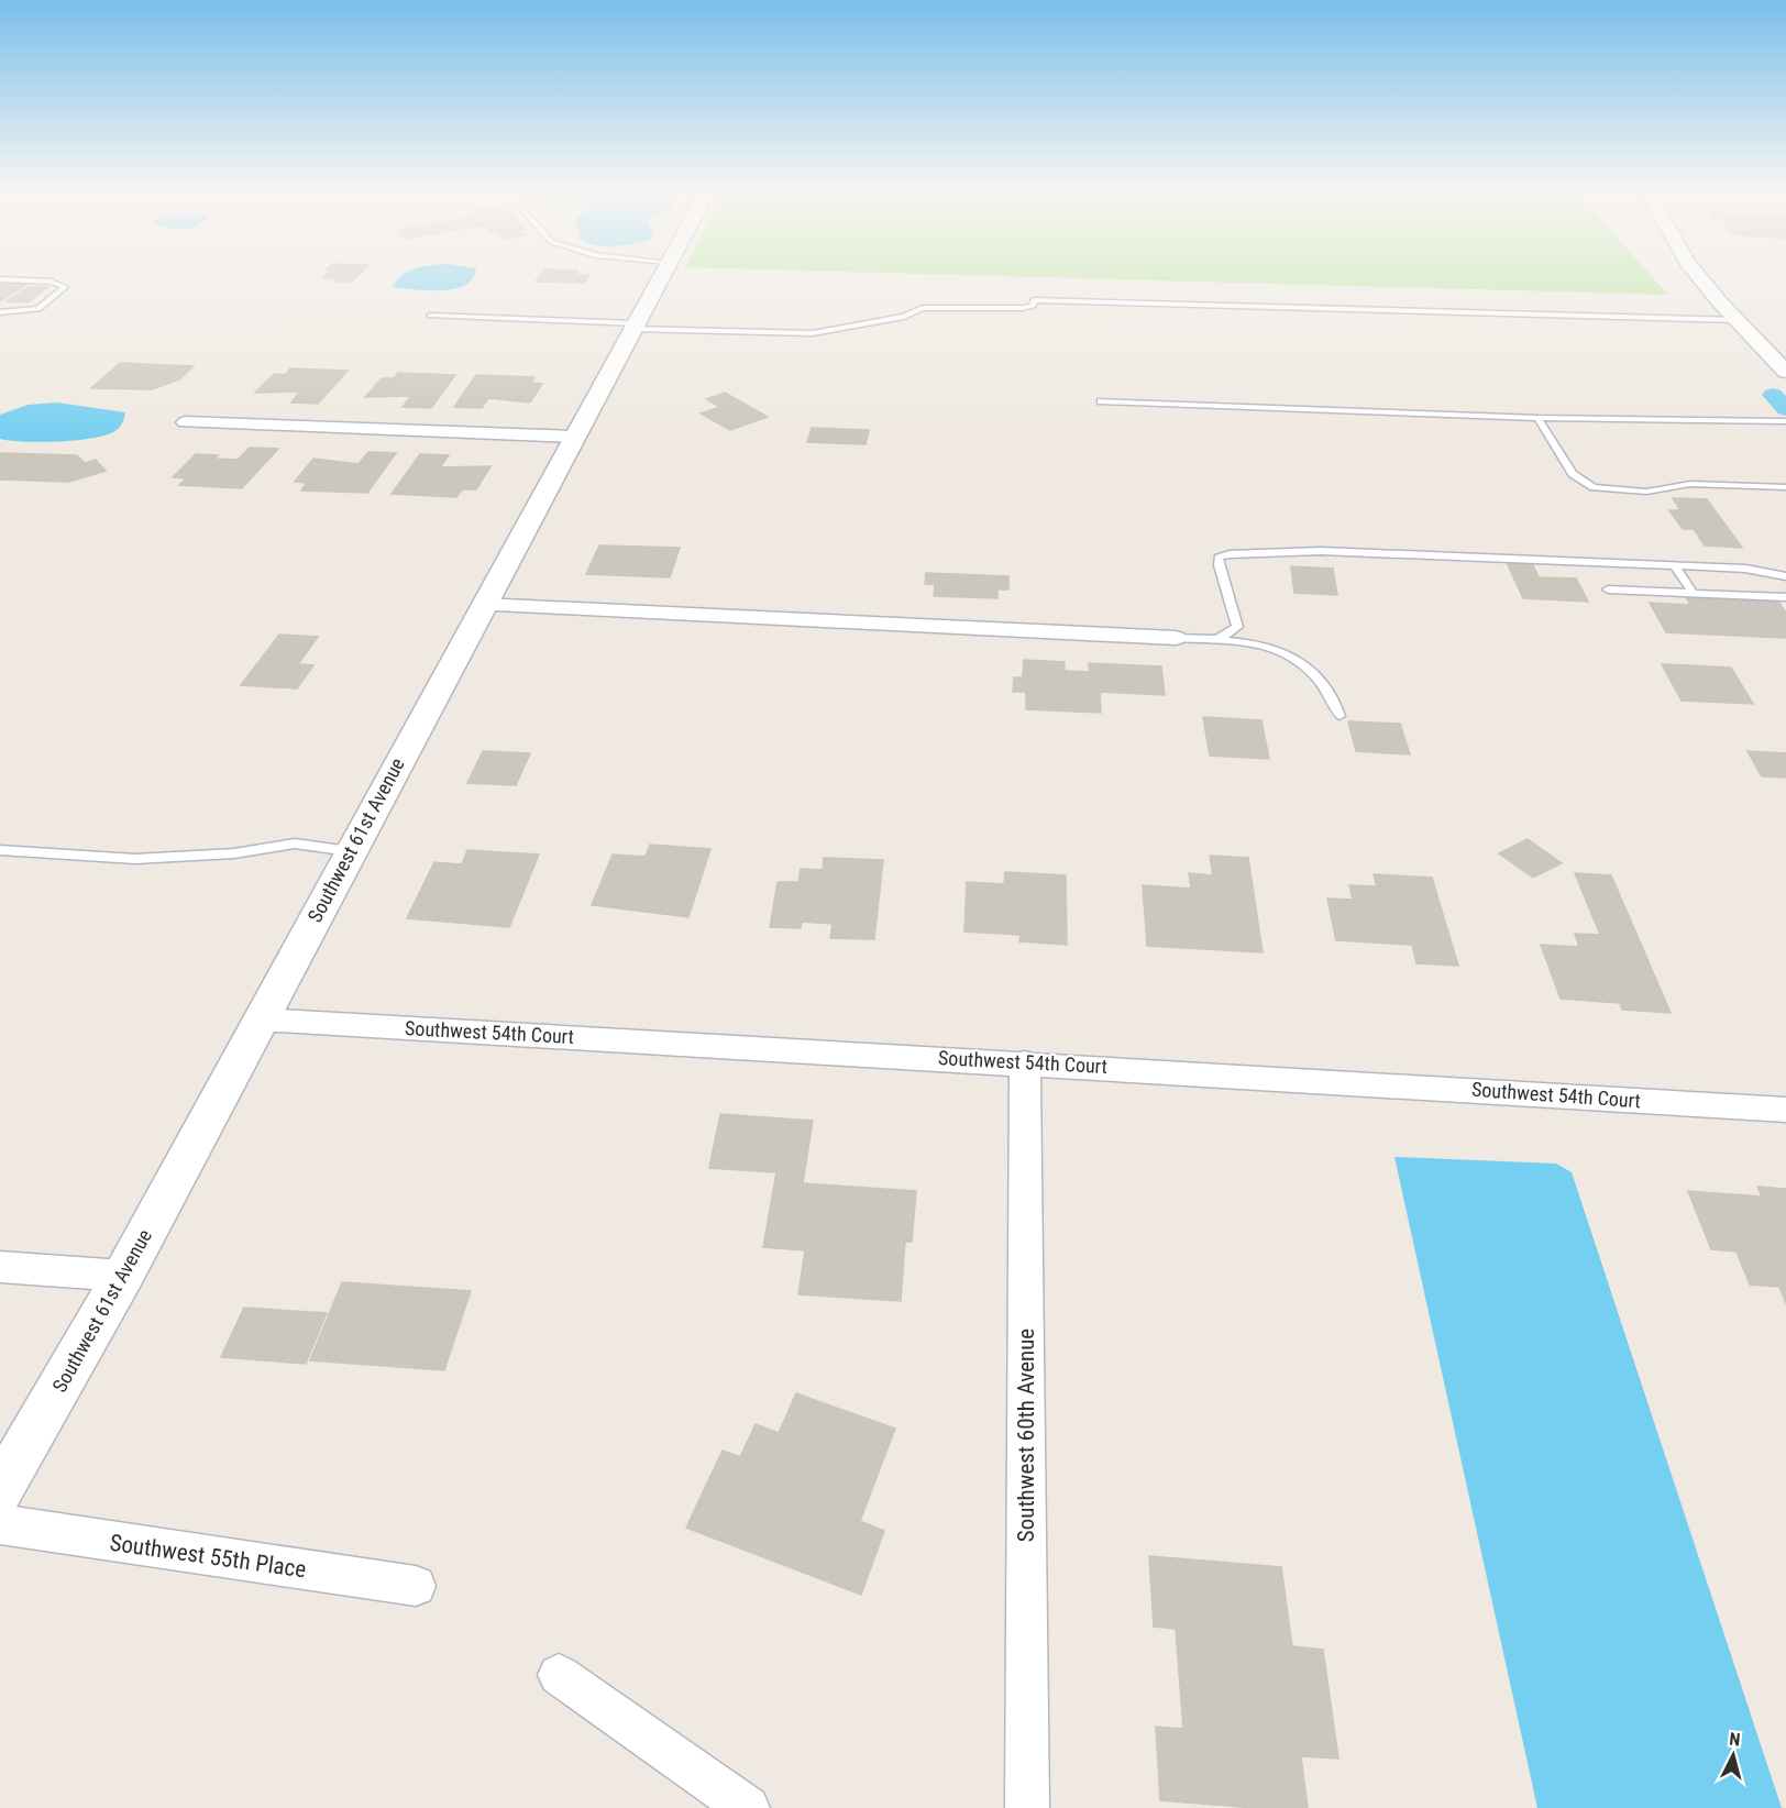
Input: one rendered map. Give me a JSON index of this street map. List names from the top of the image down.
{
  "streets": {
    "street": [
      "Southwest 61st Avenue",
      "Southwest 54th Court",
      "Southwest 60th Avenue",
      "Southwest 55th Place"
    ]
  },
  "crossings": [
    ["Southwest 61st Avenue", "Southwest 54th Court"],
    ["Southwest 54th Court", "Southwest 60th Avenue"]
  ],
  "north": "top"
}
